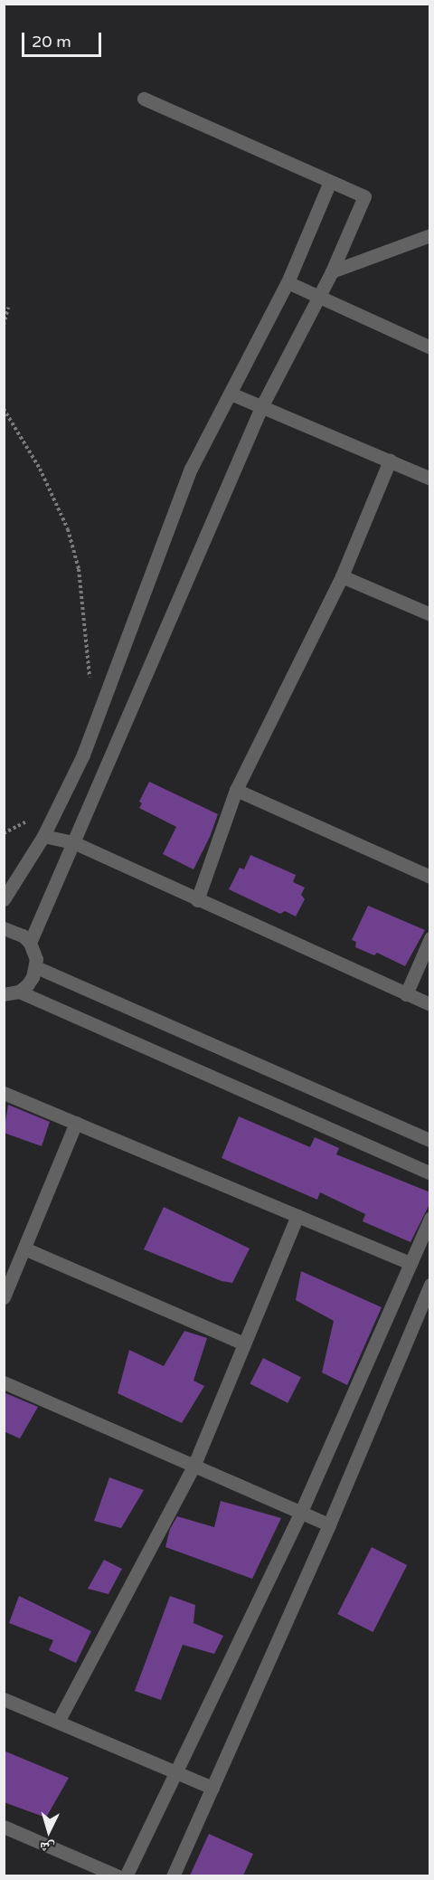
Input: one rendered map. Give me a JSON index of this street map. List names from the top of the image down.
{
  "scale_bar": "20 m",
  "north": "bottom"
}
